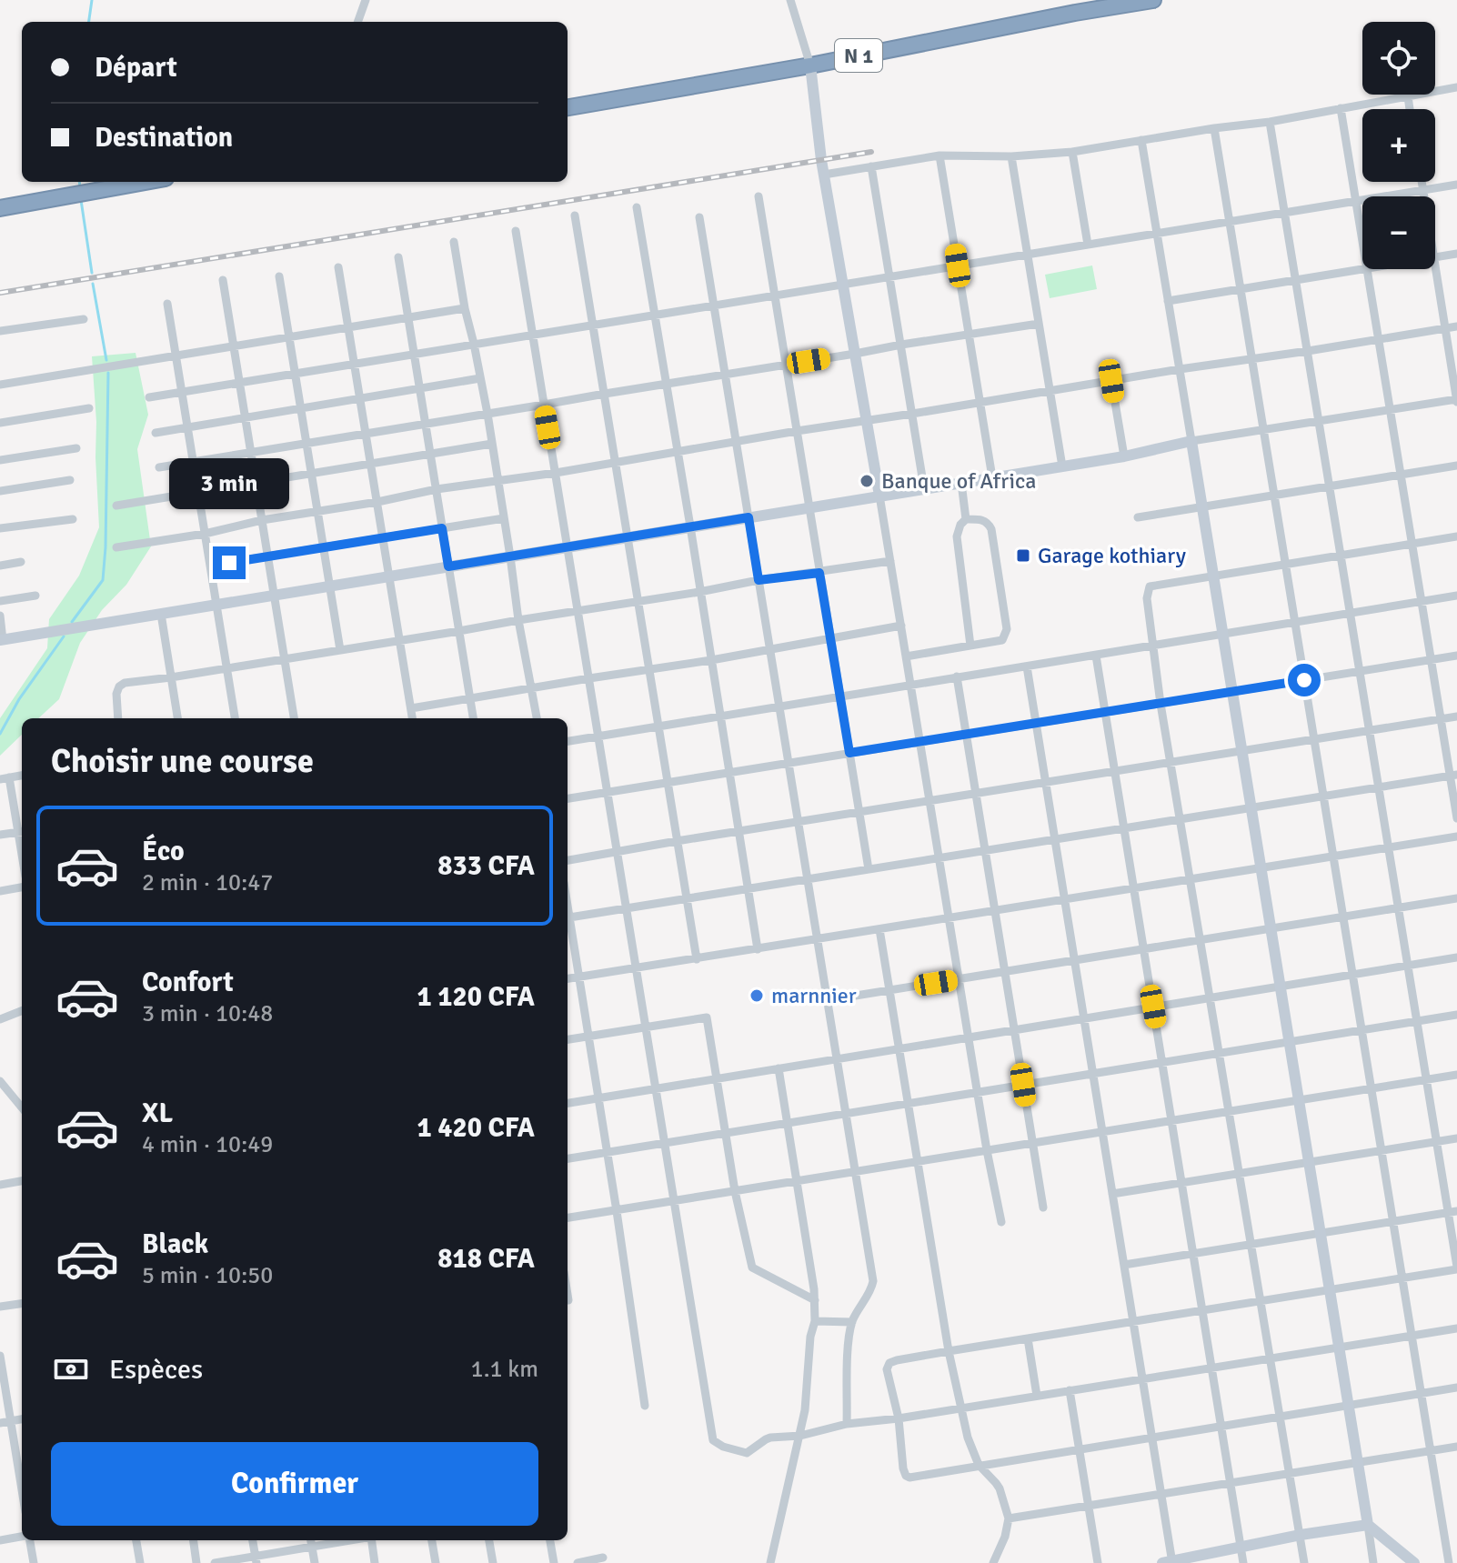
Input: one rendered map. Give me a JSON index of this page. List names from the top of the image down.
{
  "streets": {
    "highway": ["N 1"]
  },
  "places": {
    "other": ["Banque of Africa", "marnnier"],
    "transit": ["Garage kothiary"]
  },
  "page": {
    "map_buttons": ["+", "−"],
    "banner": ["Départ", "Destination"],
    "bubble": "3 min",
    "heading": "Choisir une course",
    "list": [
      {
        "name": "Éco",
        "note": "2 min · 10:47",
        "value": "833 CFA"
      },
      {
        "name": "Confort",
        "note": "3 min · 10:48",
        "value": "1 120 CFA"
      },
      {
        "name": "XL",
        "note": "4 min · 10:49",
        "value": "1 420 CFA"
      },
      {
        "name": "Black",
        "note": "5 min · 10:50",
        "value": "818 CFA"
      }
    ],
    "pay": ["Espèces", "1.1 km"],
    "buttons": "Confirmer"
  }
}
